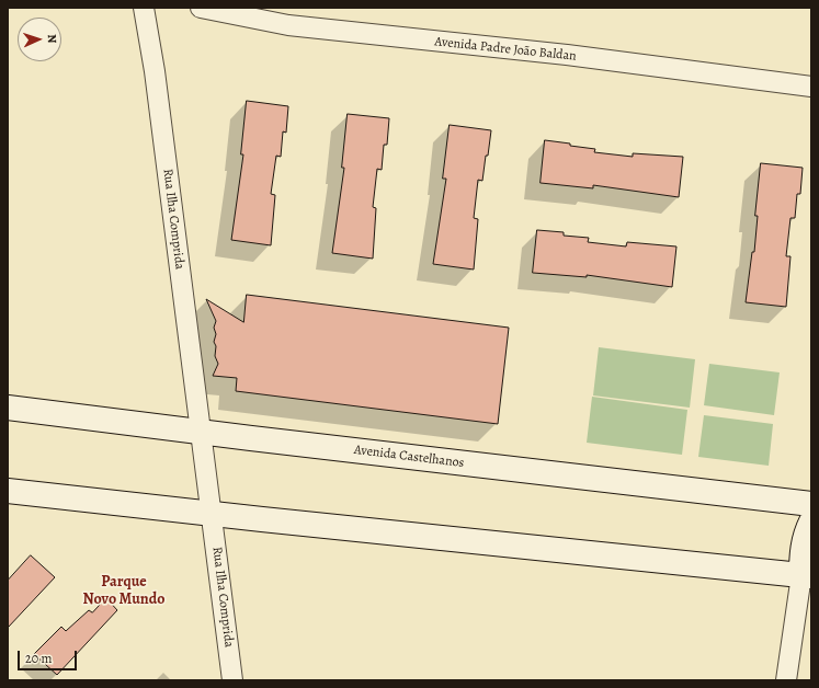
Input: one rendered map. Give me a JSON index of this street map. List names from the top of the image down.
{
  "streets": {
    "main road": ["Avenida Castelhanos"],
    "street": ["Avenida Padre João Baldan", "Rua Ilha Comprida"]
  },
  "crossings": [
    ["Rua Ilha Comprida", "Avenida Castelhanos"]
  ],
  "districts": ["Parque Novo Mundo"],
  "scale_bar": "20 m",
  "north": "right"
}
